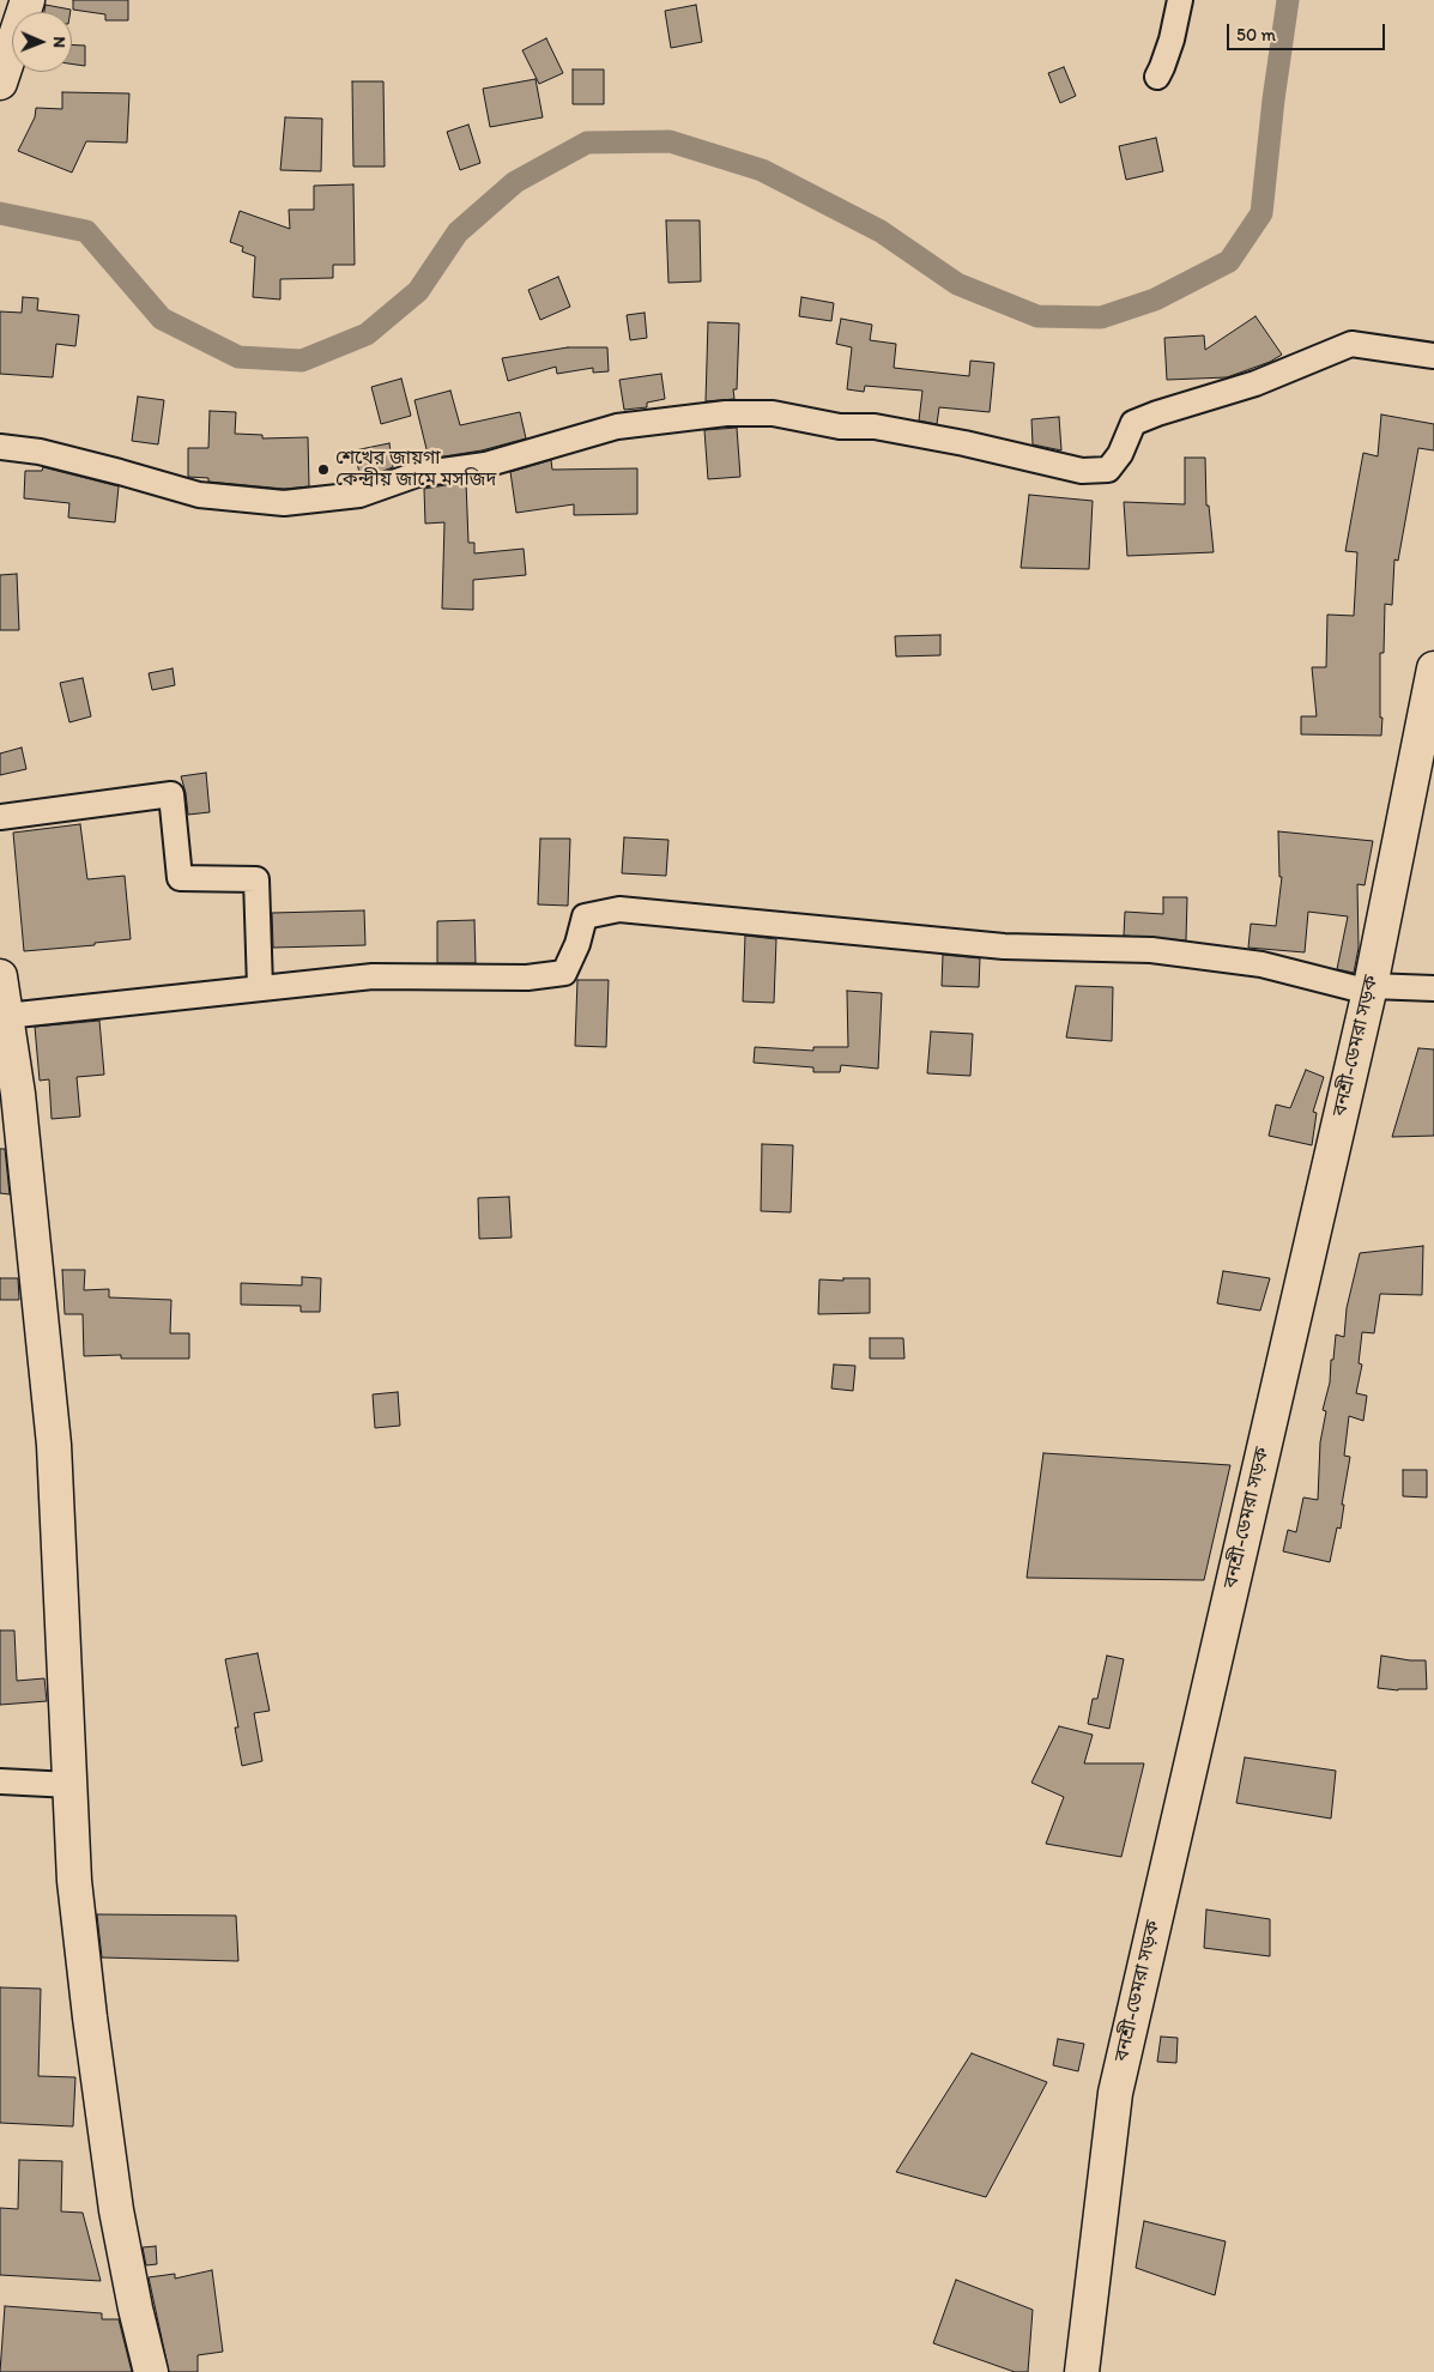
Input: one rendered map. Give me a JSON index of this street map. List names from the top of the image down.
{
  "streets": {
    "main road": ["বনশ্রী-ডেমরা সড়ক"]
  },
  "places": ["শেখের জায়গা কেন্দ্রীয় জামে মসজিদ"],
  "scale_bar": "50 m",
  "north": "right"
}
